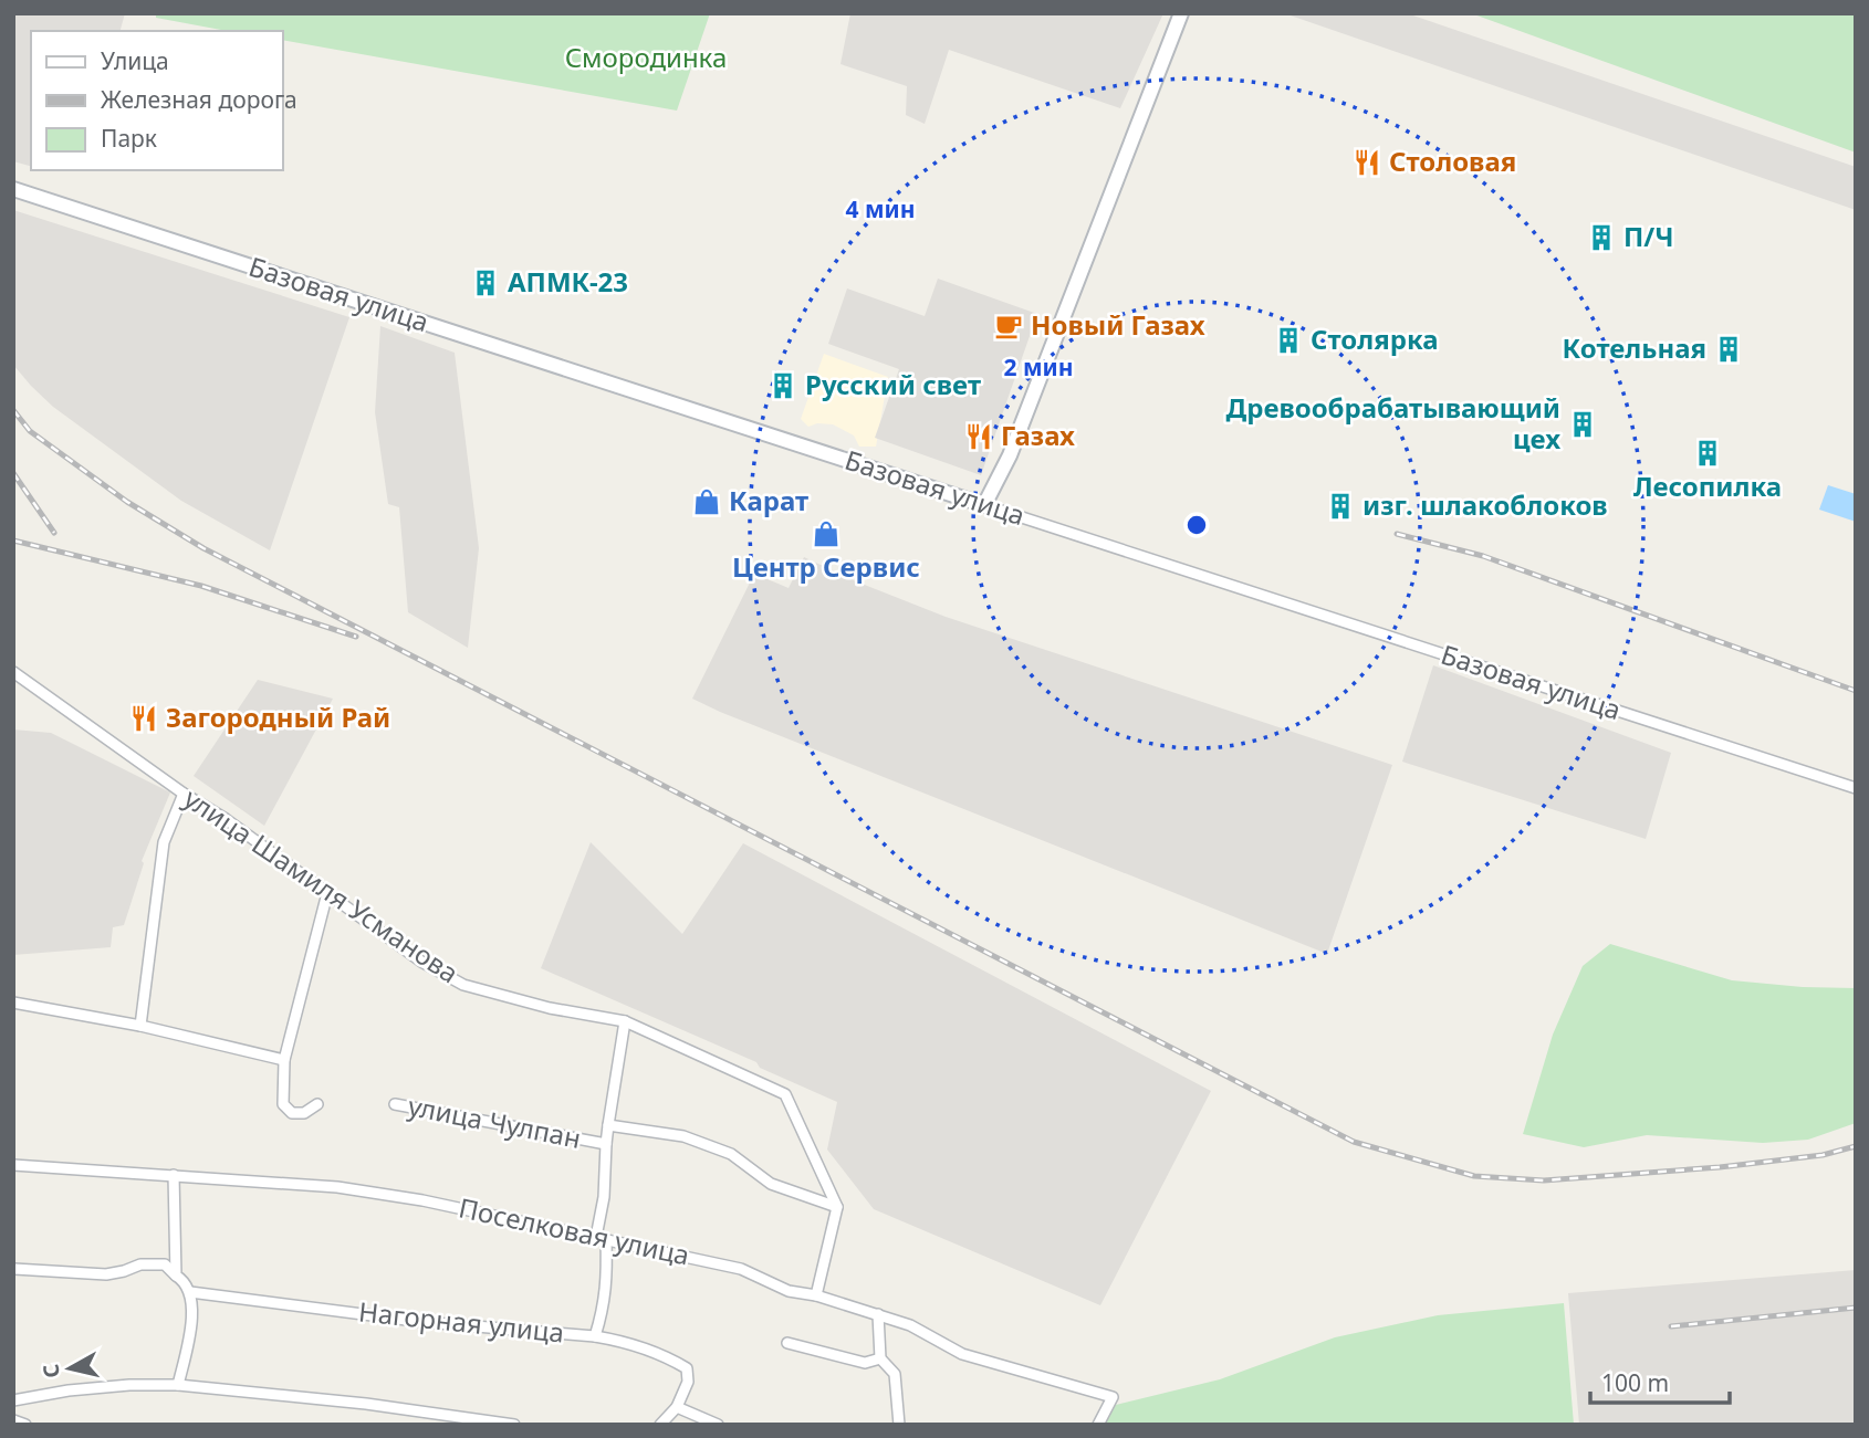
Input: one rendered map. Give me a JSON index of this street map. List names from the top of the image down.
{
  "streets": {
    "main road": ["Базовая улица"],
    "street": [
      "улица Шамиля Усманова",
      "улица Чулпан",
      "Поселковая улица",
      "Нагорная улица"
    ]
  },
  "crossings": [
    ["улица Шамиля Усманова", "улица Чулпан"]
  ],
  "parks": ["Смородинка"],
  "places": {
    "restaurant": ["Столовая", "Газах", "Загородный Рай"],
    "building": [
      "П/Ч",
      "АПМК-23",
      "Столярка",
      "Котельная",
      "Русский свет",
      "Древообрабатывающий цех",
      "Лесопилка",
      "изг. шлакоблоков"
    ],
    "cafe": ["Новый Газах"],
    "shop": ["Карат", "Центр Сервис"]
  },
  "legend": ["Улица", "Железная дорога", "Парк"],
  "scale_bar": "100 m",
  "north": "left",
  "rings": ["4 мин", "2 мин"]
}
